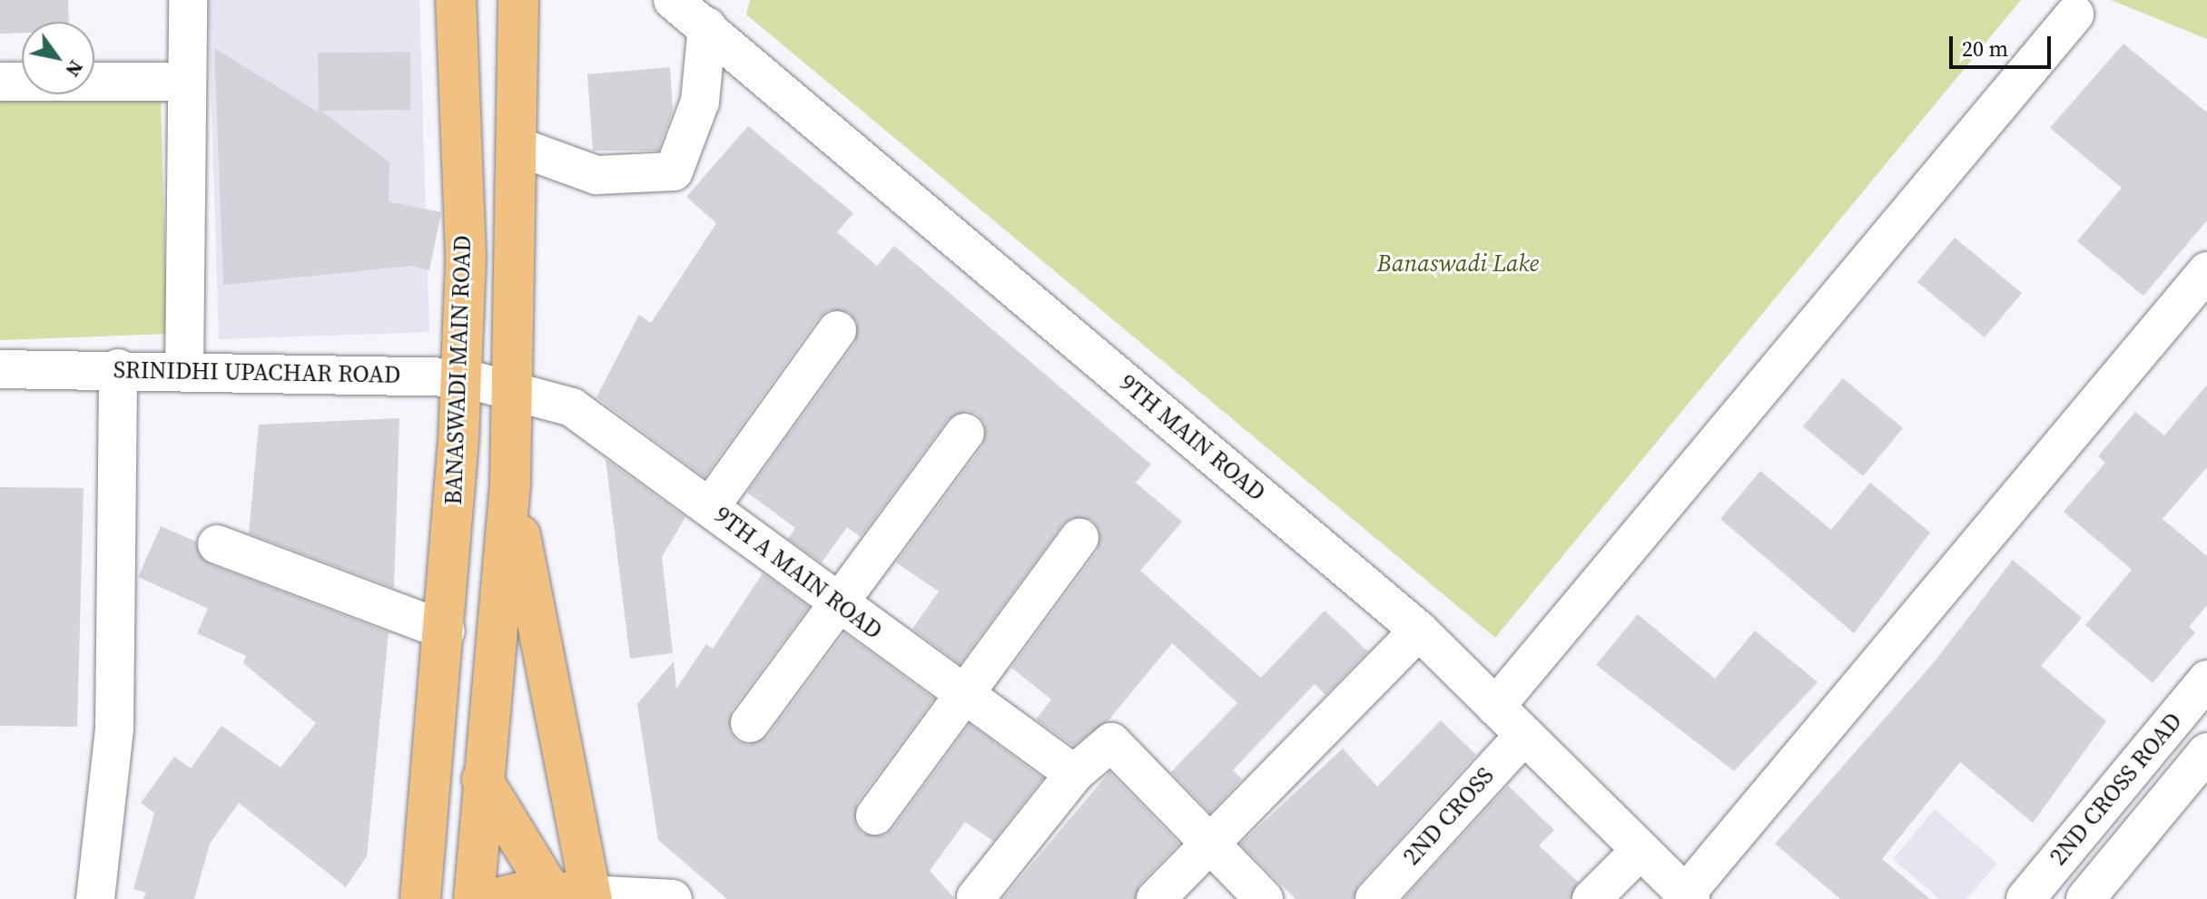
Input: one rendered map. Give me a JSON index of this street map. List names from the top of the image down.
{
  "streets": {
    "main road": ["BANASWADI MAIN ROAD"],
    "street": [
      "SRINIDHI UPACHAR ROAD",
      "9TH MAIN ROAD",
      "9TH A MAIN ROAD",
      "2ND CROSS ROAD",
      "2ND CROSS"
    ]
  },
  "crossings": [
    ["BANASWADI MAIN ROAD", "SRINIDHI UPACHAR ROAD"],
    ["SRINIDHI UPACHAR ROAD", "9TH A MAIN ROAD"],
    ["9TH MAIN ROAD", "2ND CROSS"]
  ],
  "parks": ["Banaswadi Lake"],
  "scale_bar": "20 m",
  "north": "bottom right"
}
